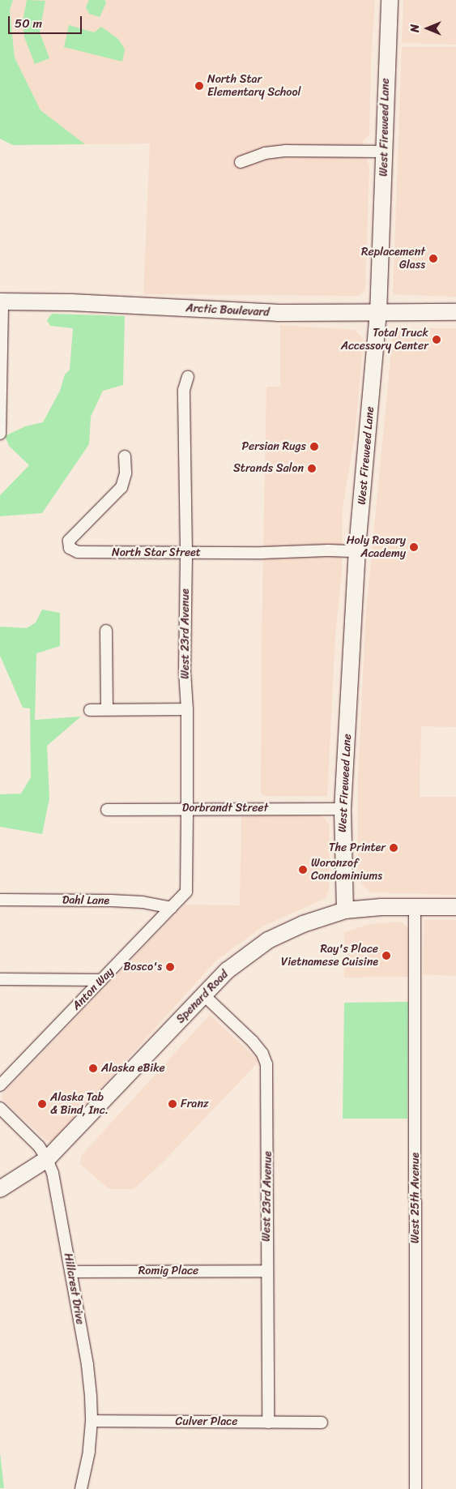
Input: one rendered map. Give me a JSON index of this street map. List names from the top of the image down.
{
  "streets": {
    "main road": ["West Fireweed Lane", "Arctic Boulevard", "Spenard Road"],
    "street": [
      "North Star Street",
      "West 23rd Avenue",
      "Dorbrandt Street",
      "Dahl Lane",
      "Anton Way",
      "West 25th Avenue",
      "Romig Place",
      "Hillcrest Drive",
      "Culver Place"
    ]
  },
  "crossings": [
    ["West Fireweed Lane", "Arctic Boulevard"],
    ["West Fireweed Lane", "North Star Street"],
    ["West Fireweed Lane", "Dorbrandt Street"],
    ["West Fireweed Lane", "Spenard Road"],
    ["North Star Street", "West 23rd Avenue"],
    ["West 23rd Avenue", "Dorbrandt Street"],
    ["West 23rd Avenue", "Anton Way"],
    ["West 23rd Avenue", "Spenard Road"],
    ["West 23rd Avenue", "Romig Place"],
    ["West 23rd Avenue", "Culver Place"],
    ["Dahl Lane", "Anton Way"],
    ["Spenard Road", "West 25th Avenue"],
    ["Spenard Road", "Hillcrest Drive"],
    ["Romig Place", "Hillcrest Drive"],
    ["Hillcrest Drive", "Culver Place"]
  ],
  "places": [
    "North Star Elementary School",
    "Replacement Glass",
    "Total Truck Accessory Center",
    "Persian Rugs",
    "Strands Salon",
    "Holy Rosary Academy",
    "The Printer",
    "Woronzof Condominiums",
    "Ray's Place Vietnamese Cuisine",
    "Bosco's",
    "Alaska eBike",
    "Alaska Tab & Bind, Inc.",
    "Franz"
  ],
  "scale_bar": "50 m",
  "north": "left"
}
